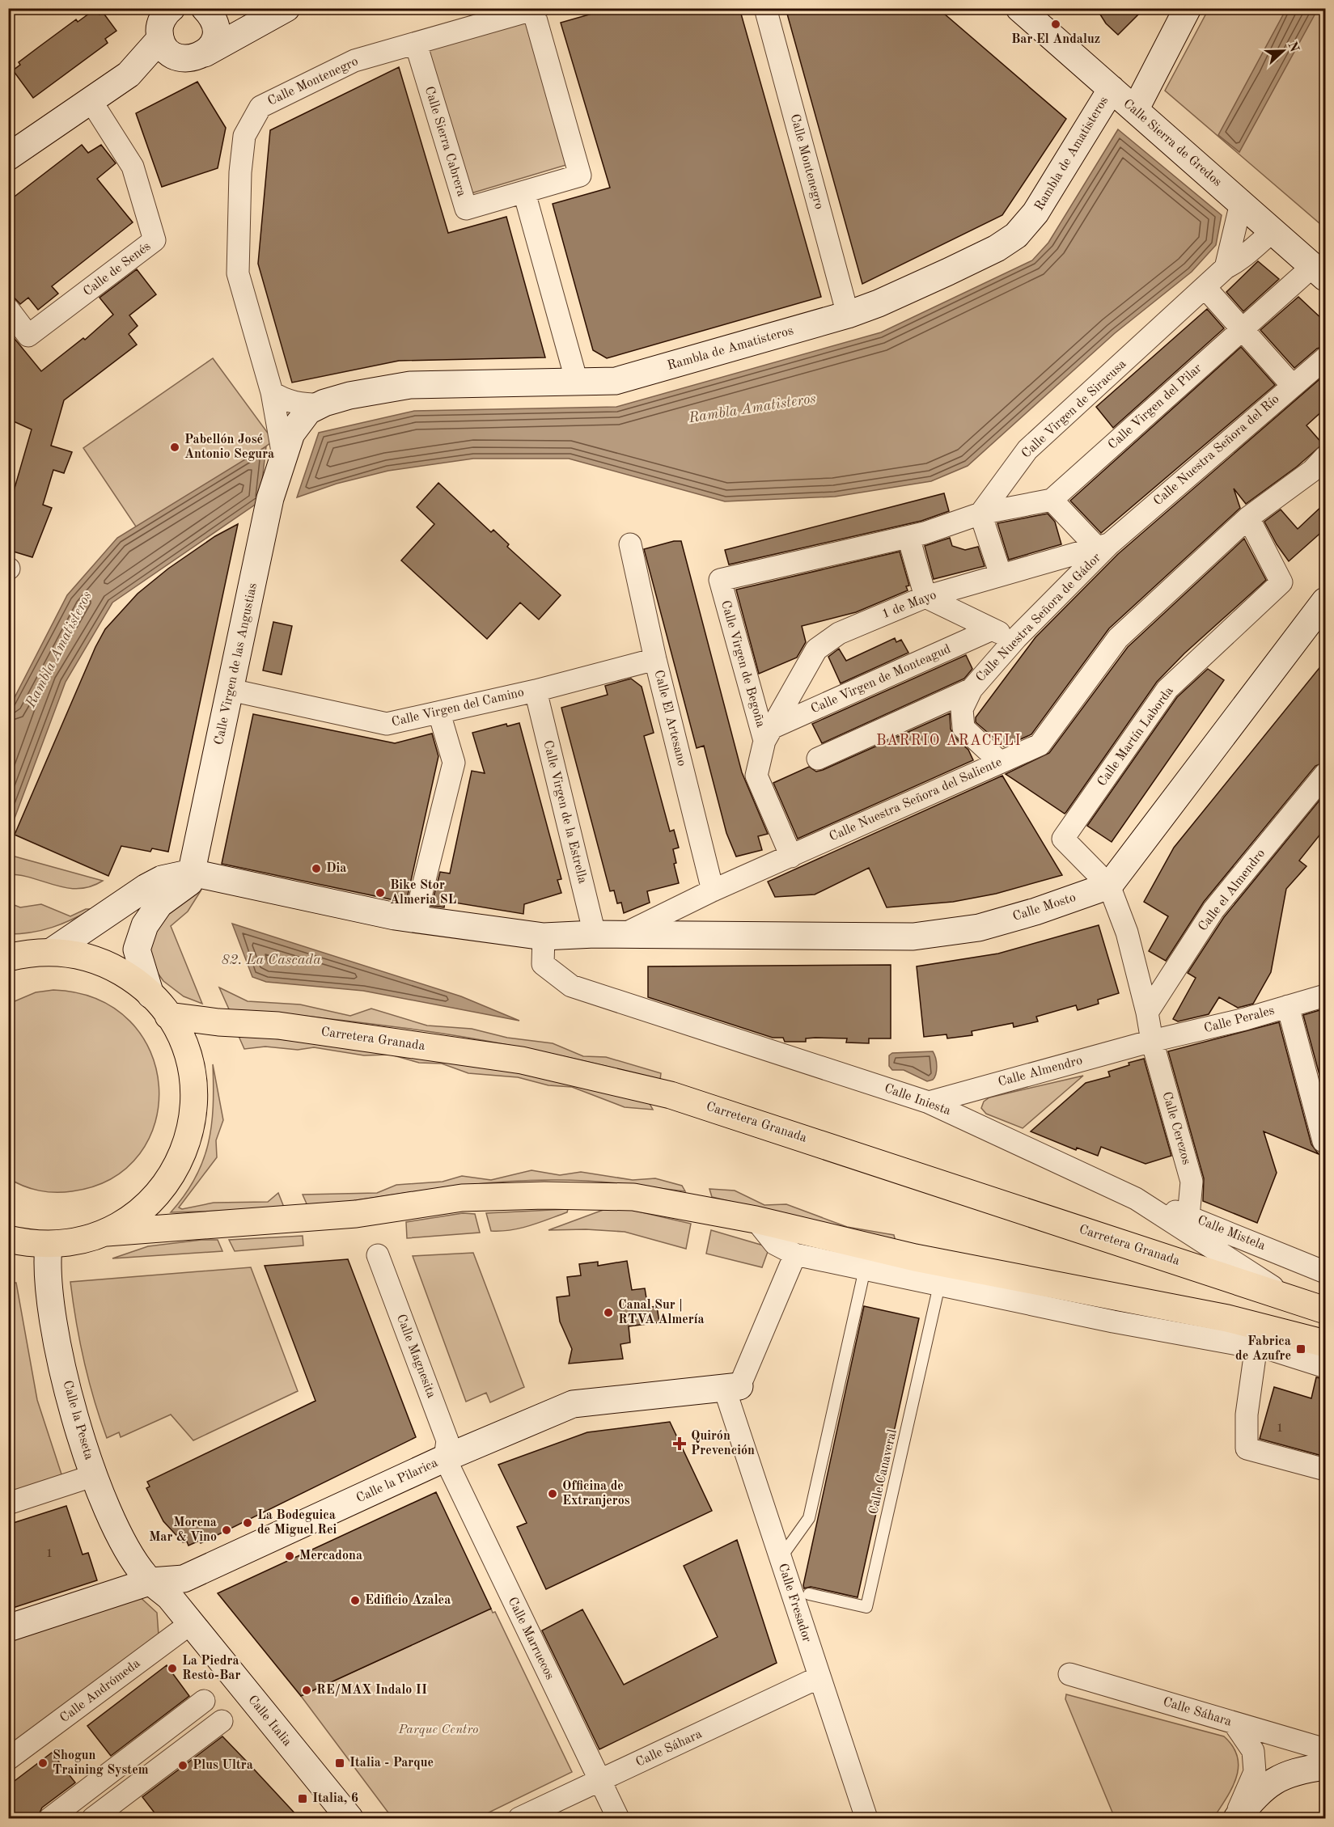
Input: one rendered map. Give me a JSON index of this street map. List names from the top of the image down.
{
  "streets": {
    "main road": ["Carretera Granada"],
    "street": [
      "Calle Montenegro",
      "Calle Sierra Cabrera",
      "Calle Sierra de Gredos",
      "Rambla de Amatisteros",
      "Calle de Senés",
      "Calle Virgen del Pilar",
      "Calle Virgen de Siracusa",
      "Calle Nuestra Señora del Río",
      "1 de Mayo",
      "Calle Nuestra Señora de Gádor",
      "Calle Virgen de las Angustias",
      "Calle Virgen de Begoña",
      "Calle Virgen de Monteagud",
      "Calle Virgen del Camino",
      "Calle El Artesano",
      "Calle Martín Laborda",
      "Calle Nuestra Señora del Saliente",
      "Calle Virgen de la Estrella",
      "Calle el Almendro",
      "Calle Mosto",
      "Calle Perales",
      "Calle Almendro",
      "Calle Iniesta",
      "Calle Cerezos",
      "Calle Mistela",
      "Calle Magnesita",
      "Calle la Peseta",
      "Calle la Pilarica",
      "Calle Fresador",
      "Calle Marruecos",
      "Calle Andrómeda",
      "Calle Sáhara",
      "Calle Italia"
    ],
    "lane": ["Calle Canaveral"]
  },
  "crossings": [
    ["Calle Montenegro", "Calle Sierra Cabrera"],
    ["Calle Montenegro", "Rambla de Amatisteros"],
    ["Calle Montenegro", "Calle Virgen de las Angustias"],
    ["Calle Sierra de Gredos", "Rambla de Amatisteros"],
    ["Calle Sierra de Gredos", "Calle Virgen del Pilar"],
    ["Calle Sierra de Gredos", "Calle Virgen de Siracusa"],
    ["Rambla de Amatisteros", "Calle Virgen de las Angustias"],
    ["Calle Nuestra Señora del Río", "1 de Mayo"],
    ["Calle Nuestra Señora del Río", "Calle Nuestra Señora de Gádor"],
    ["1 de Mayo", "Calle Nuestra Señora de Gádor"],
    ["1 de Mayo", "Calle Virgen de Begoña"],
    ["1 de Mayo", "Calle Virgen de Monteagud"],
    ["Calle Nuestra Señora de Gádor", "Calle Nuestra Señora del Saliente"],
    ["Calle Virgen de las Angustias", "Calle Virgen del Camino"],
    ["Calle Virgen de las Angustias", "Calle Mosto"],
    ["Calle Virgen de Begoña", "Calle Virgen de Monteagud"],
    ["Calle Virgen de Begoña", "Calle Nuestra Señora del Saliente"],
    ["Calle Virgen del Camino", "Calle El Artesano"],
    ["Calle Virgen del Camino", "Calle Virgen de la Estrella"],
    ["Calle El Artesano", "Calle Nuestra Señora del Saliente"],
    ["Calle Martín Laborda", "Calle Nuestra Señora del Saliente"],
    ["Calle Martín Laborda", "Calle Mosto"],
    ["Calle Nuestra Señora del Saliente", "Calle Mosto"],
    ["Calle Virgen de la Estrella", "Calle Mosto"],
    ["Calle Mosto", "Calle Iniesta"],
    ["Calle Perales", "Calle Almendro"],
    ["Calle Perales", "Calle Cerezos"],
    ["Carretera Granada", "Calle Iniesta"],
    ["Calle Almendro", "Calle Iniesta"],
    ["Calle Almendro", "Calle Cerezos"],
    ["Calle Iniesta", "Calle Mistela"],
    ["Calle Cerezos", "Calle Mistela"],
    ["Calle Magnesita", "Calle la Pilarica"],
    ["Calle Magnesita", "Calle Marruecos"],
    ["Calle la Peseta", "Calle la Pilarica"],
    ["Calle la Peseta", "Calle Italia"],
    ["Calle la Pilarica", "Calle Fresador"],
    ["Calle la Pilarica", "Calle Marruecos"],
    ["Calle la Pilarica", "Calle Italia"],
    ["Calle Fresador", "Calle Sáhara"],
    ["Calle Marruecos", "Calle Sáhara"],
    ["Calle Andrómeda", "Calle Italia"]
  ],
  "districts": ["BARRIO ARACELI"],
  "water": ["Rambla Amatisteros", "82. La Cascada"],
  "parks": ["Parque Centro"],
  "places": {
    "other": [
      "Bar El Andaluz",
      "Pabellón José Antonio Segura",
      "Dia",
      "Bike Stor Almeria SL",
      "Canal Sur | RTVA Almería",
      "Officina de Extranjeros",
      "La Bodeguica de Miguel Rei",
      "Morena Mar & Vino",
      "Mercadona",
      "Edificio Azalea",
      "La Piedra Resto-Bar",
      "RE/MAX Indalo II",
      "Shogun Training System",
      "Plus Ultra"
    ],
    "transit": ["Fabrica de Azufre", "Italia - Parque", "Italia, 6"],
    "health": ["Quirón Prevención"]
  },
  "house_numbers": ["1", "1"],
  "north": "right"
}
